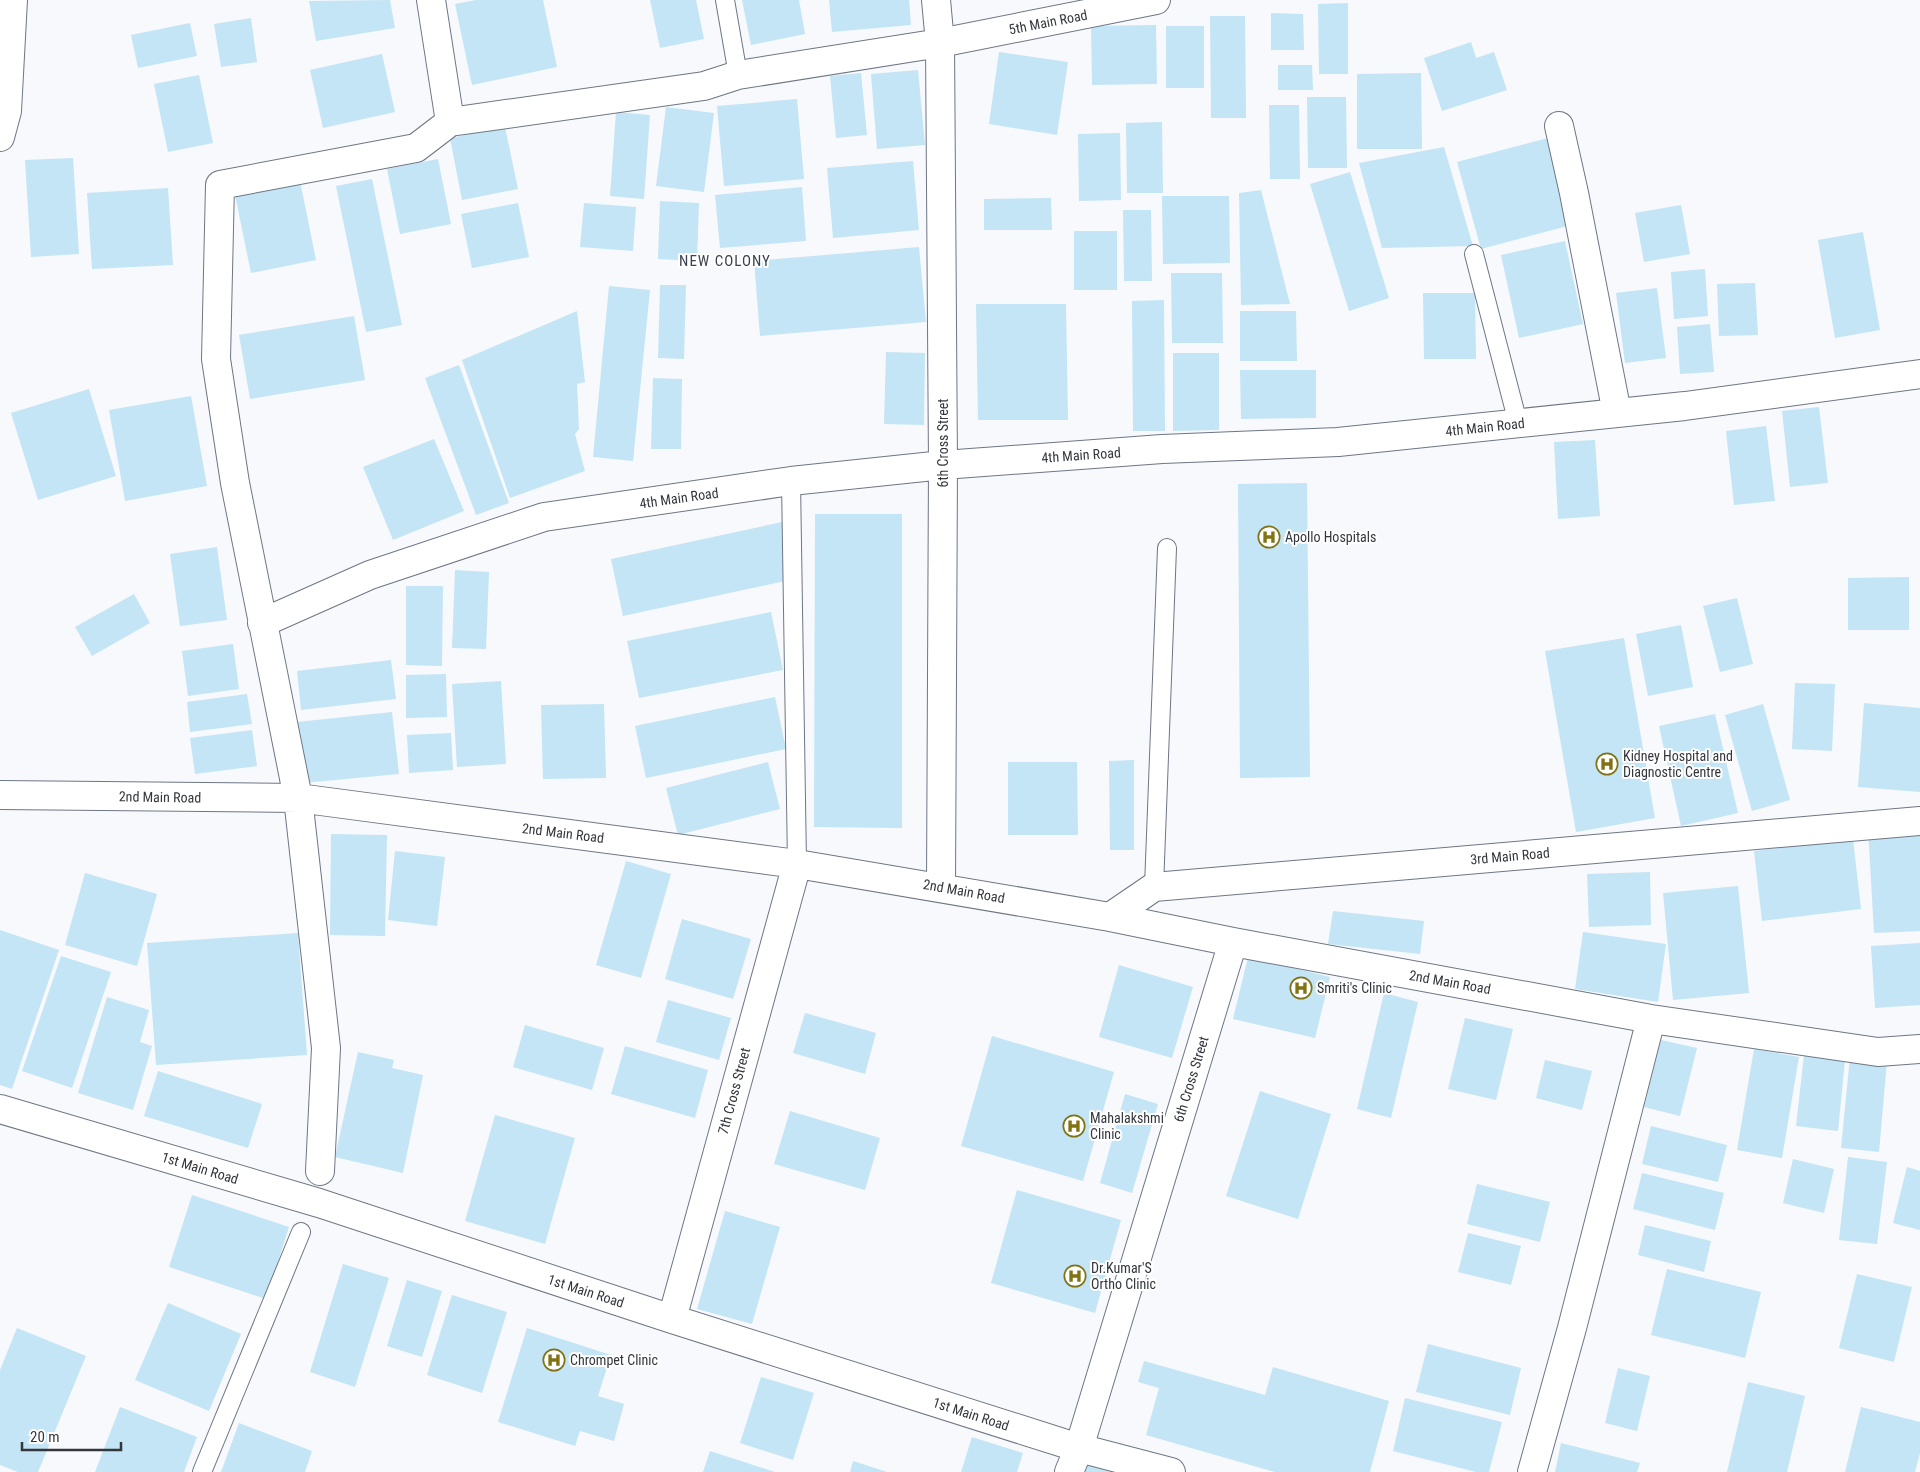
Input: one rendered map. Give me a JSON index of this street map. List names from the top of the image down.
{
  "streets": {
    "street": [
      "5th Main Road",
      "4th Main Road",
      "6th Cross Street",
      "2nd Main Road",
      "3rd Main Road",
      "7th Cross Street",
      "1st Main Road"
    ]
  },
  "crossings": [
    ["5th Main Road", "6th Cross Street"],
    ["4th Main Road", "6th Cross Street"],
    ["6th Cross Street", "2nd Main Road"],
    ["6th Cross Street", "1st Main Road"],
    ["2nd Main Road", "7th Cross Street"],
    ["7th Cross Street", "1st Main Road"]
  ],
  "districts": ["NEW COLONY"],
  "places": {
    "hospital": [
      "Apollo Hospitals",
      "Kidney Hospital and Diagnostic Centre",
      "Smriti's Clinic",
      "Mahalakshmi Clinic",
      "Dr.Kumar'S Ortho Clinic",
      "Chrompet Clinic"
    ]
  },
  "scale_bar": "20 m"
}
